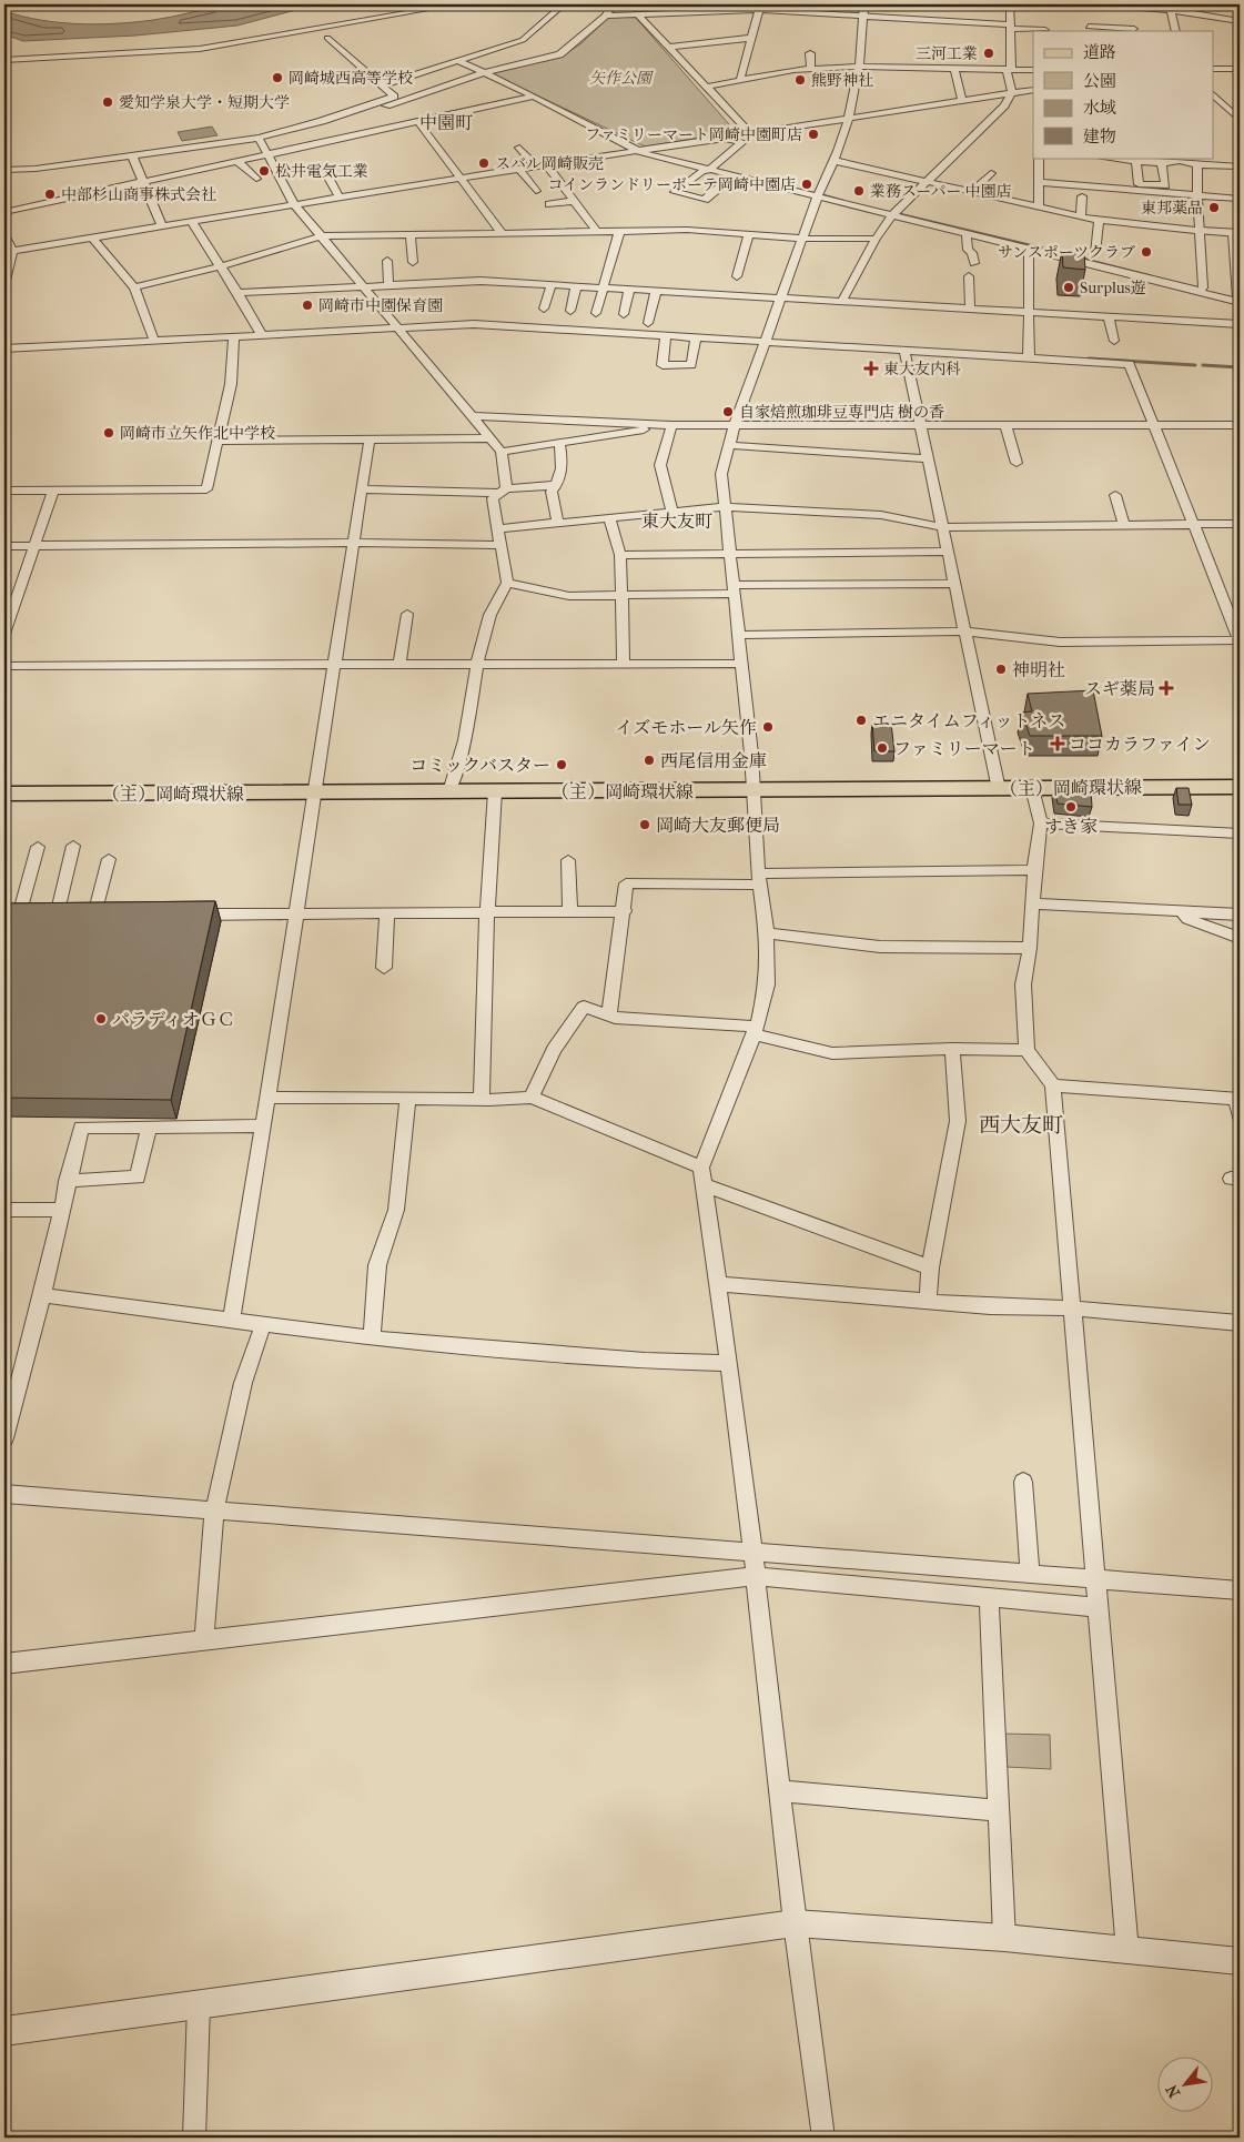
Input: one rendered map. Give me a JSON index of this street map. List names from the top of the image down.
{
  "streets": {
    "main road": ["（主）岡崎環状線"]
  },
  "districts": ["中園町", "東大友町", "西大友町"],
  "parks": ["矢作公園"],
  "places": {
    "other": [
      "三河工業",
      "岡崎城西高等学校",
      "熊野神社",
      "愛知学泉大学・短期大学",
      "ファミリーマート岡崎中園町店",
      "スバル岡崎販売",
      "松井電気工業",
      "コインランドリーボーテ岡崎中園店",
      "業務スーパー 中園店",
      "中部杉山商事株式会社",
      "東邦薬品",
      "サンスポーツクラブ",
      "Surplus遊",
      "岡崎市中園保育園",
      "自家焙煎珈琲豆専門店 樹の香",
      "岡崎市立矢作北中学校",
      "神明社",
      "エニタイムフィットネス",
      "イズモホール矢作",
      "ファミリーマート",
      "西尾信用金庫",
      "コミックバスター",
      "すき家",
      "岡崎大友郵便局",
      "パラディオＧＣ"
    ],
    "health": ["東大友内科", "スギ薬局", "ココカラファイン"]
  },
  "legend": [
    "道路",
    "公園",
    "水域",
    "建物"
  ],
  "north": "bottom left"
}
